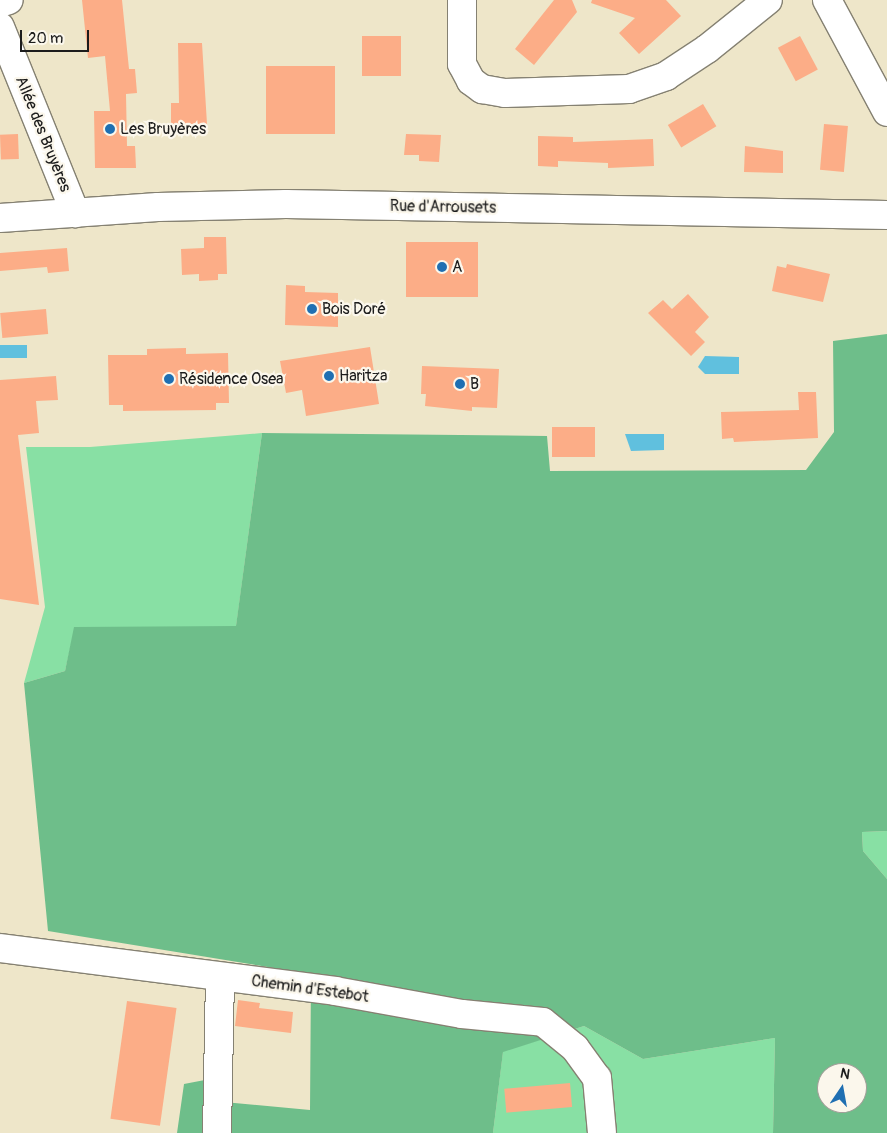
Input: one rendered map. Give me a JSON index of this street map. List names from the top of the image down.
{
  "streets": {
    "street": ["Allée des Bruyères", "Rue d'Arrousets", "Chemin d'Estebot"]
  },
  "crossings": [
    ["Allée des Bruyères", "Rue d'Arrousets"]
  ],
  "places": [
    "Les Bruyères",
    "A",
    "Bois Doré",
    "Haritza",
    "Résidence Osea",
    "B"
  ],
  "scale_bar": "20 m",
  "north": "top"
}
